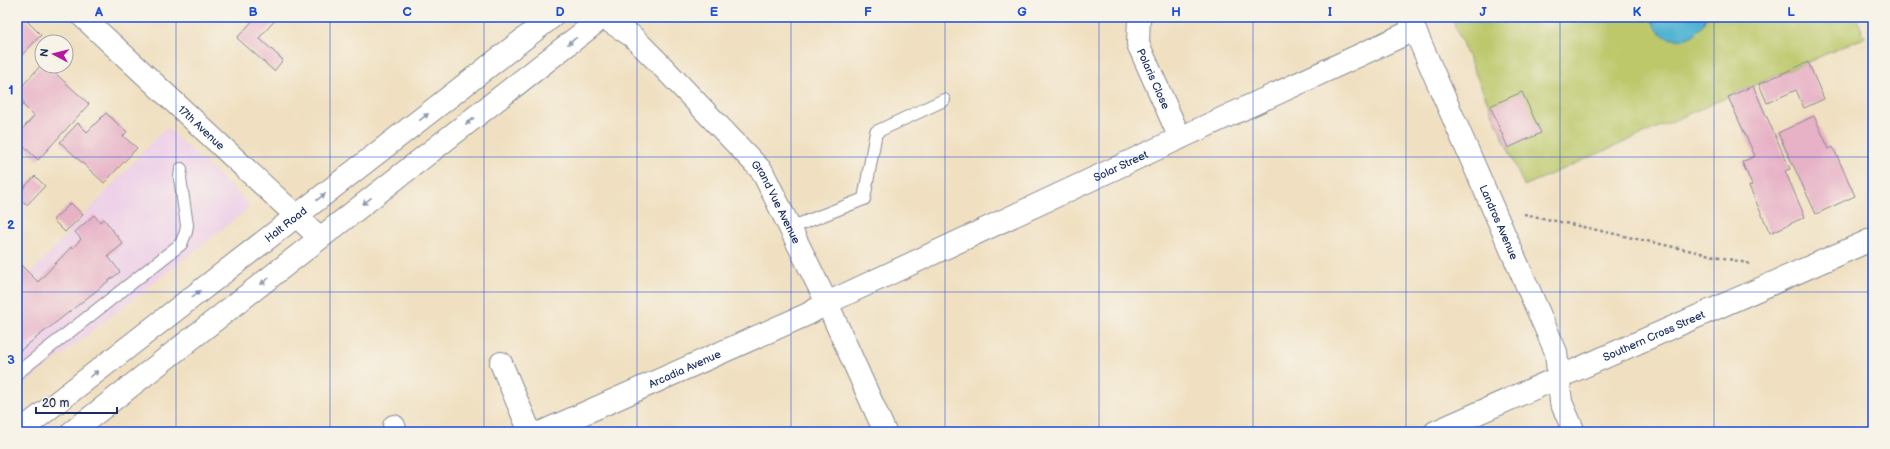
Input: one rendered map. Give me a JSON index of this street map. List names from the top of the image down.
{
  "streets": {
    "street": [
      "Polaris Close",
      "17th Avenue",
      "Solar Street",
      "Grand Vue Avenue",
      "Landros Avenue",
      "Halt Road",
      "Southern Cross Street",
      "Arcadia Avenue"
    ]
  },
  "crossings": [
    ["Polaris Close", "Solar Street"],
    ["17th Avenue", "Halt Road"],
    ["Solar Street", "Grand Vue Avenue"],
    ["Solar Street", "Landros Avenue"],
    ["Solar Street", "Arcadia Avenue"],
    ["Grand Vue Avenue", "Arcadia Avenue"],
    ["Landros Avenue", "Southern Cross Street"]
  ],
  "scale_bar": "20 m",
  "north": "left",
  "grid": {
    "columns": [
      "A",
      "B",
      "C",
      "D",
      "E",
      "F",
      "G",
      "H",
      "I",
      "J",
      "K",
      "L"
    ],
    "rows": ["1", "2", "3"]
  }
}
